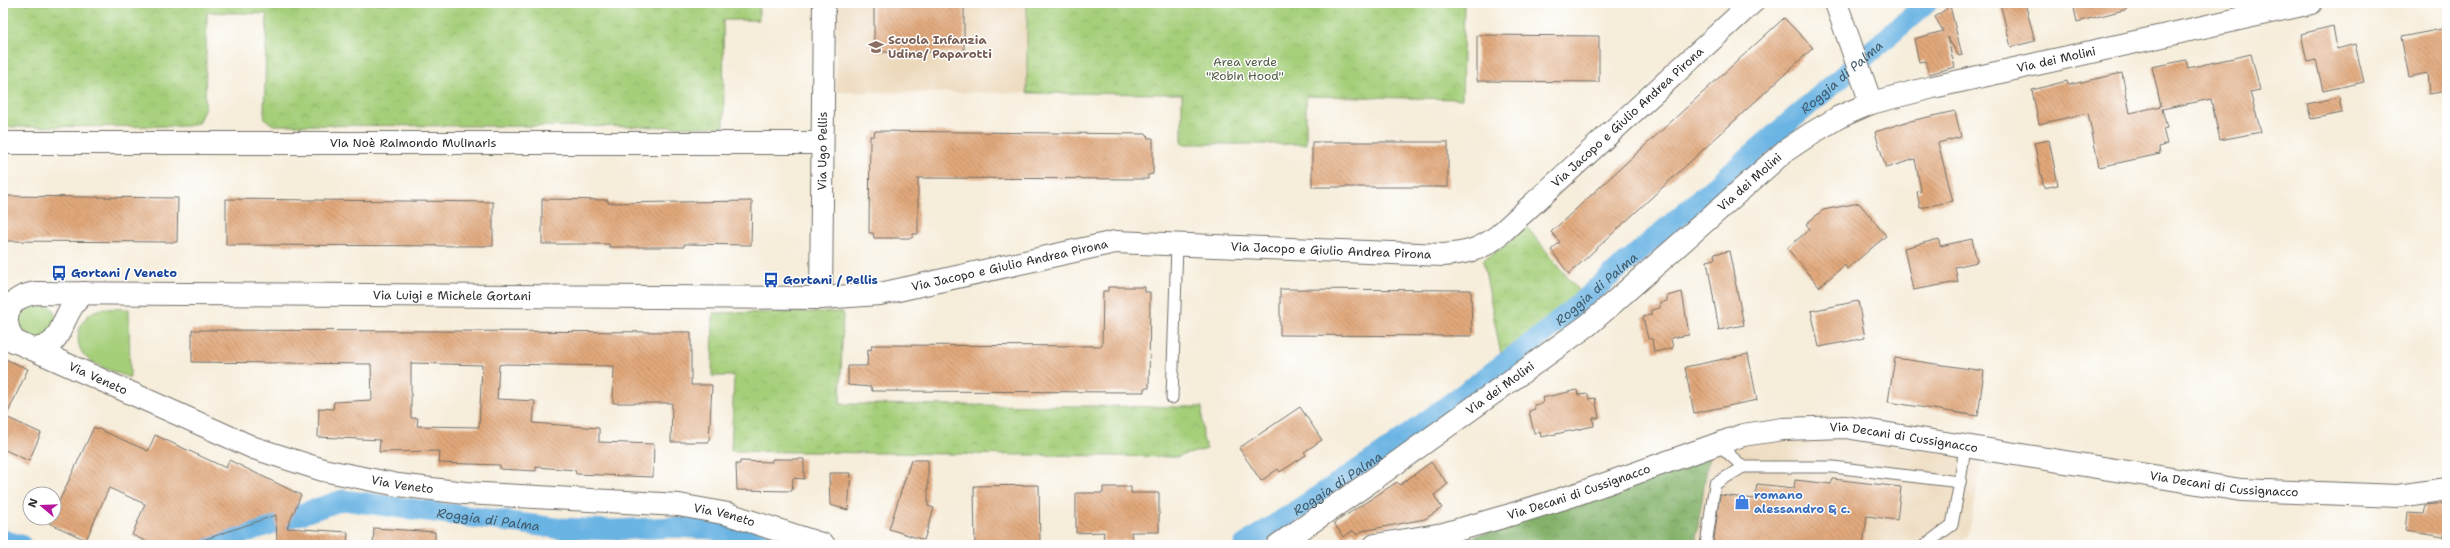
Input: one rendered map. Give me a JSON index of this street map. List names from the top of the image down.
{
  "streets": {
    "street": [
      "Via dei Molini",
      "Via Jacopo e Giulio Andrea Pirona",
      "Via Noè Raimondo Mulinaris",
      "Via Ugo Pellis",
      "Via Luigi e Michele Gortani",
      "Via Veneto",
      "Via Decani di Cussignacco"
    ]
  },
  "crossings": [
    ["Via Jacopo e Giulio Andrea Pirona", "Via Ugo Pellis"],
    ["Via Jacopo e Giulio Andrea Pirona", "Via Luigi e Michele Gortani"],
    ["Via Noè Raimondo Mulinaris", "Via Ugo Pellis"],
    ["Via Ugo Pellis", "Via Luigi e Michele Gortani"],
    ["Via Luigi e Michele Gortani", "Via Veneto"]
  ],
  "water": ["Roggia di Palma"],
  "parks": ["Area verde \"Robin Hood\""],
  "places": {
    "school or university": ["Scuola Infanzia Udine/ Paparotti"],
    "bus stop": ["Gortani / Veneto", "Gortani / Pellis"],
    "shop": ["romano alessandro & c."]
  },
  "north": "left"
}
